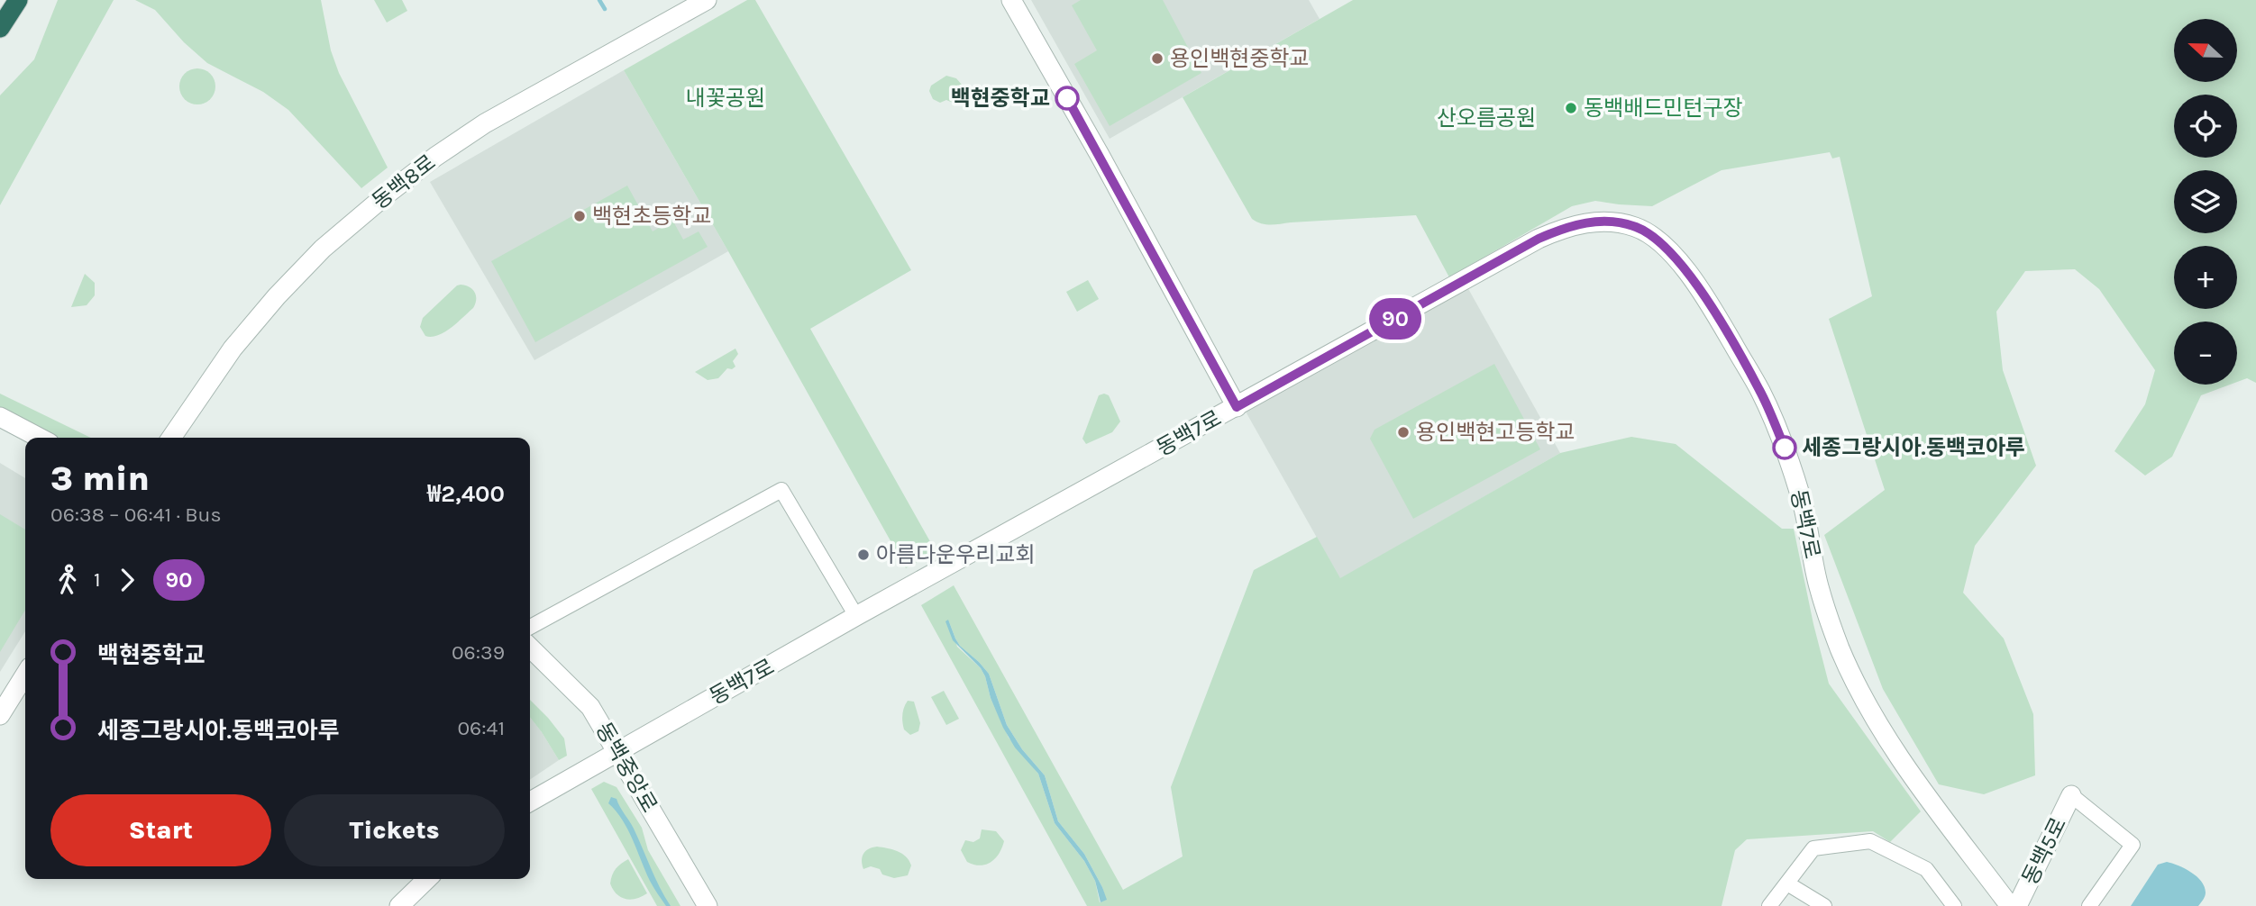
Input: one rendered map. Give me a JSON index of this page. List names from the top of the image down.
{
  "streets": {
    "street": [
      "동백8로",
      "동백7로",
      "동백중앙로",
      "동백5로"
    ]
  },
  "crossings": [
    ["동백7로", "동백중앙로"]
  ],
  "parks": ["내꽃공원", "산오름공원"],
  "places": [
    "용인백현중학교",
    "백현중학교",
    "동백배드민턴구장",
    "백현초등학교",
    "용인백현고등학교",
    "세종그랑시아.동백코아루",
    "아름다운우리교회"
  ],
  "lines": ["bus line 90"],
  "north": "left",
  "page": {
    "on_map": "90",
    "map_buttons": ["+", "−"],
    "heading": ["3 min", "06:38 – 06:41 · Bus", "₩2,400"],
    "legs": ["1", "90"],
    "list": [
      {
        "name": "백현중학교",
        "value": "06:39"
      },
      {
        "name": "세종그랑시아.동백코아루",
        "value": "06:41"
      }
    ],
    "buttons": ["Start", "Tickets"]
  }
}
